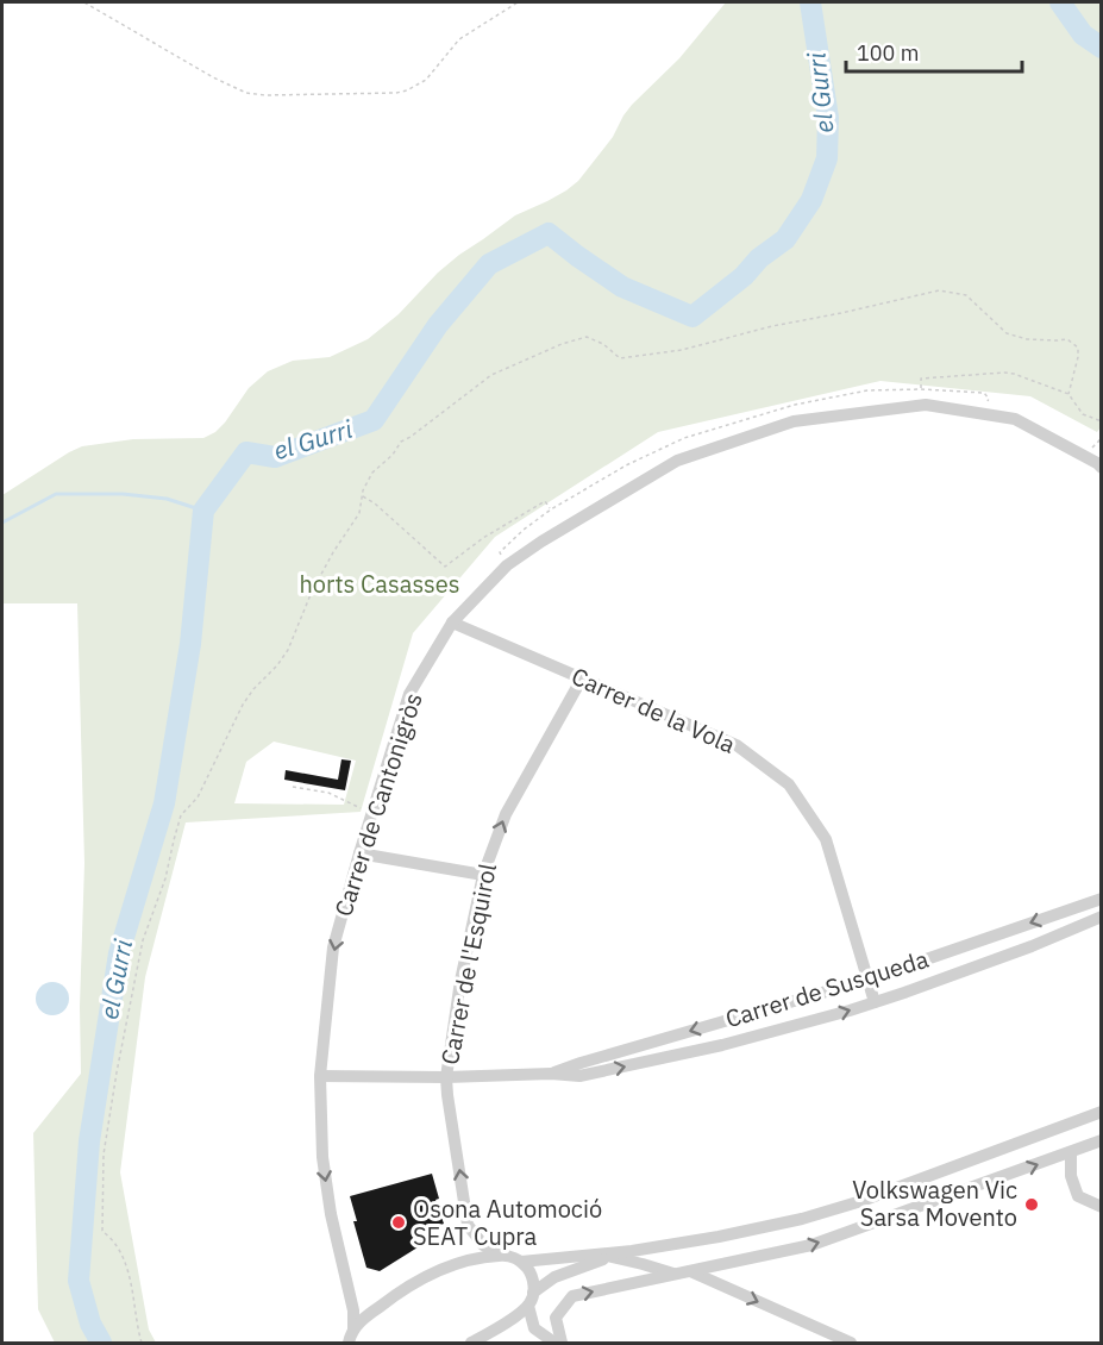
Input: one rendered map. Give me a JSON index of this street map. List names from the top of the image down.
{
  "streets": {
    "street": [
      "Carrer de la Vola",
      "Carrer de Cantonigròs",
      "Carrer de l'Esquirol",
      "Carrer de Susqueda"
    ]
  },
  "crossings": [
    ["Carrer de la Vola", "Carrer de Cantonigròs"],
    ["Carrer de la Vola", "Carrer de l'Esquirol"],
    ["Carrer de la Vola", "Carrer de Susqueda"],
    ["Carrer de Cantonigròs", "Carrer de Susqueda"],
    ["Carrer de l'Esquirol", "Carrer de Susqueda"]
  ],
  "one_way": ["Carrer de l'Esquirol"],
  "water": ["el Gurri"],
  "parks": ["horts Casasses"],
  "places": ["Volkswagen Vic Sarsa Movento", "Osona Automoció SEAT Cupra"],
  "scale_bar": "100 m"
}
